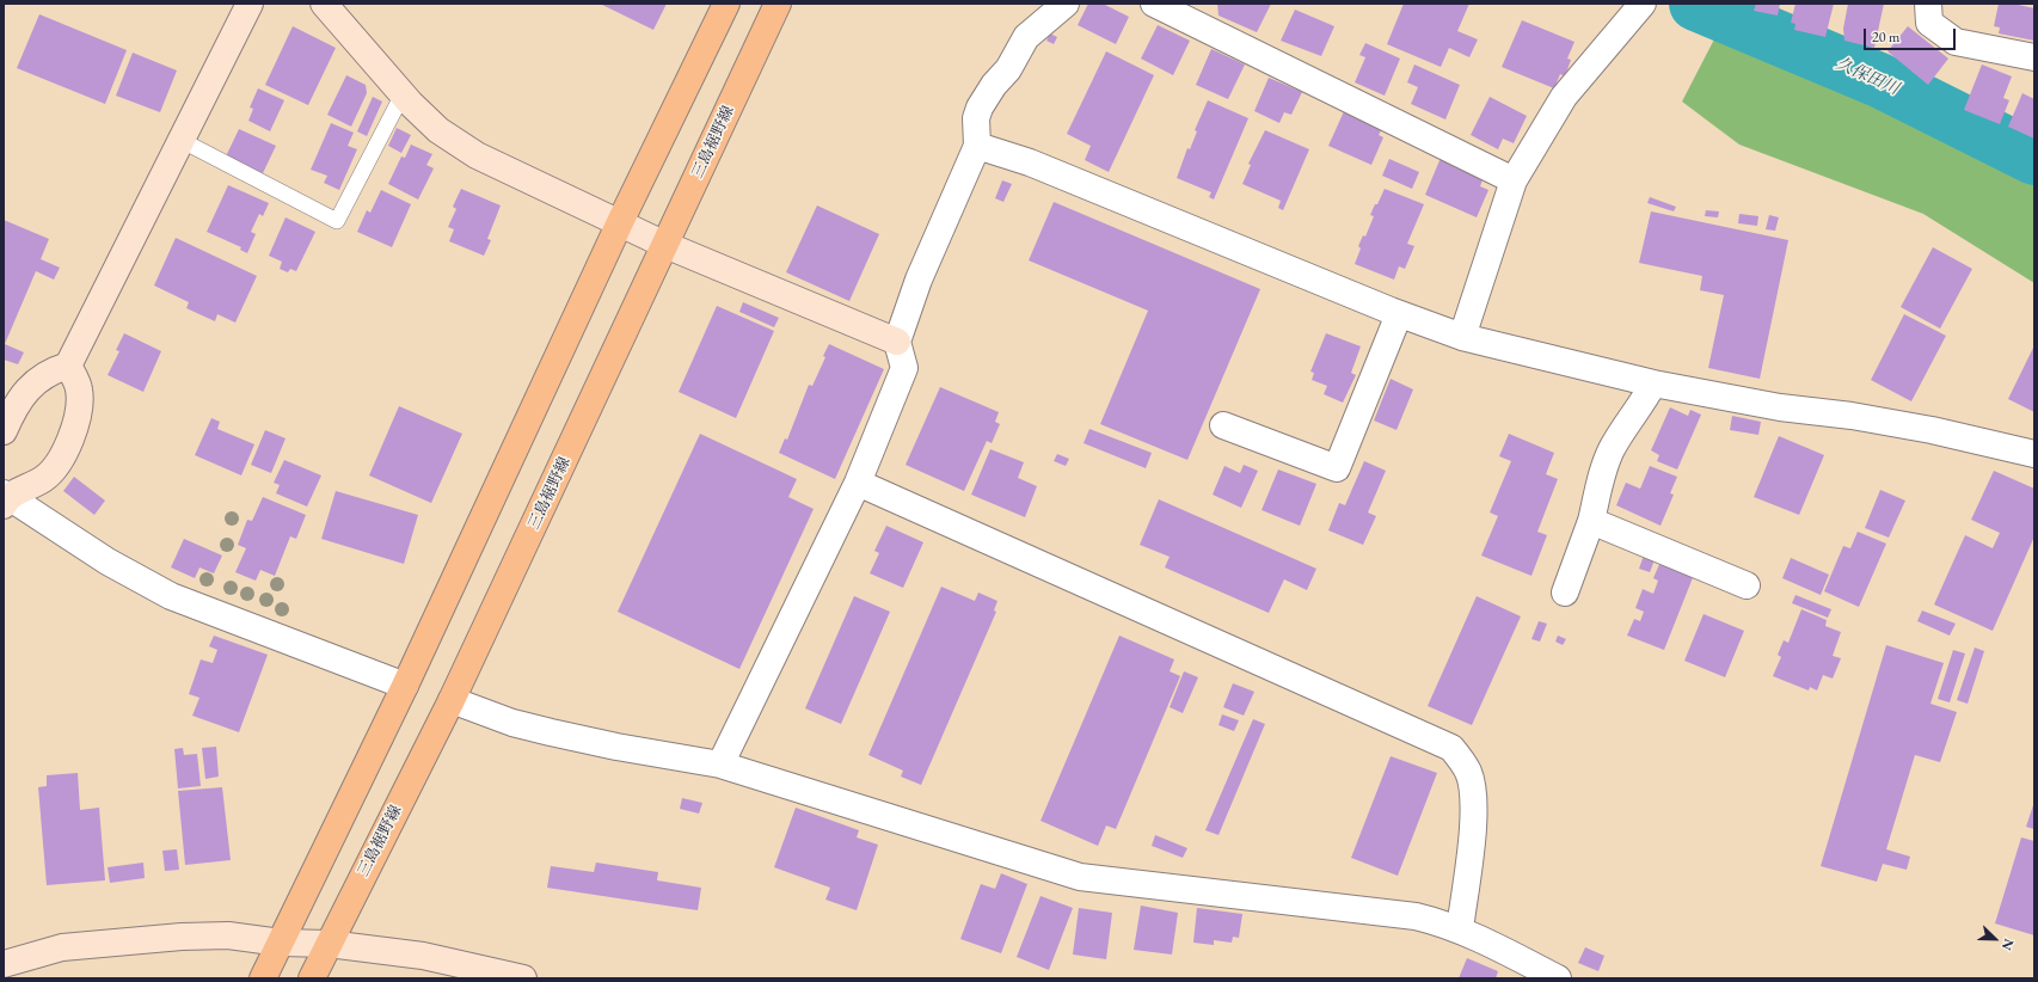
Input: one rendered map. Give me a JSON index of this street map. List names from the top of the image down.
{
  "streets": {
    "main road": ["三島裾野線"]
  },
  "water": ["久保田川"],
  "scale_bar": "20 m",
  "north": "bottom right"
}
